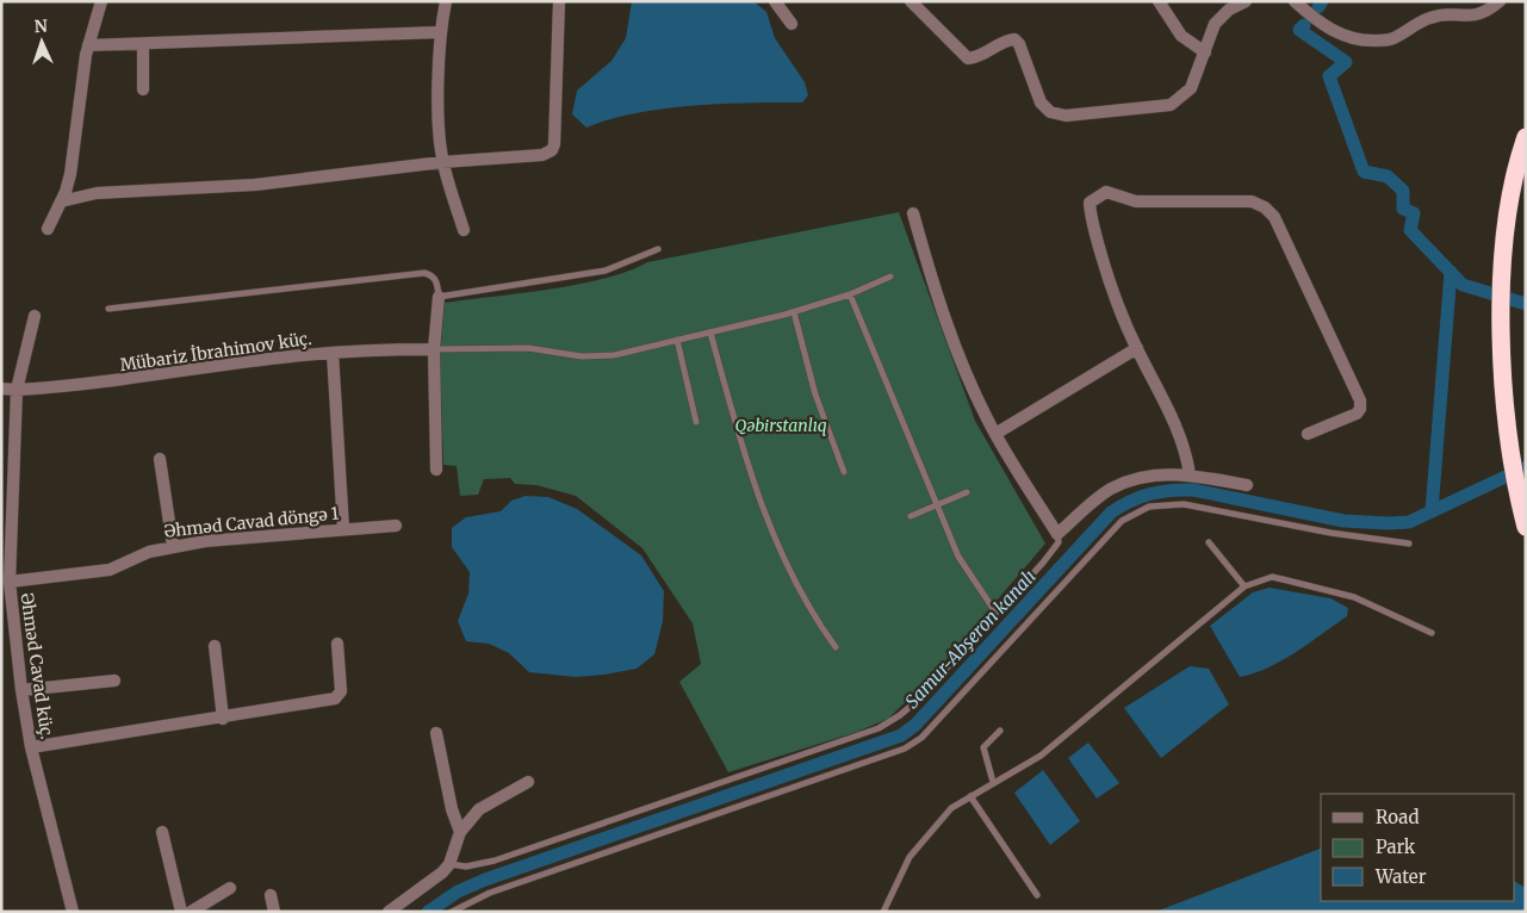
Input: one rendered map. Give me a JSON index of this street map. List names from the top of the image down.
{
  "streets": {
    "street": ["Mübariz İbrahimov küç.", "Əhməd Cavad döngə 1", "Əhməd Cavad küç."]
  },
  "crossings": [
    ["Mübariz İbrahimov küç.", "Əhməd Cavad küç."],
    ["Əhməd Cavad döngə 1", "Əhməd Cavad küç."]
  ],
  "water": ["Samur-Abşeron kanalı"],
  "parks": ["Qəbirstanlıq"],
  "legend": ["Road", "Park", "Water"],
  "north": "top"
}
